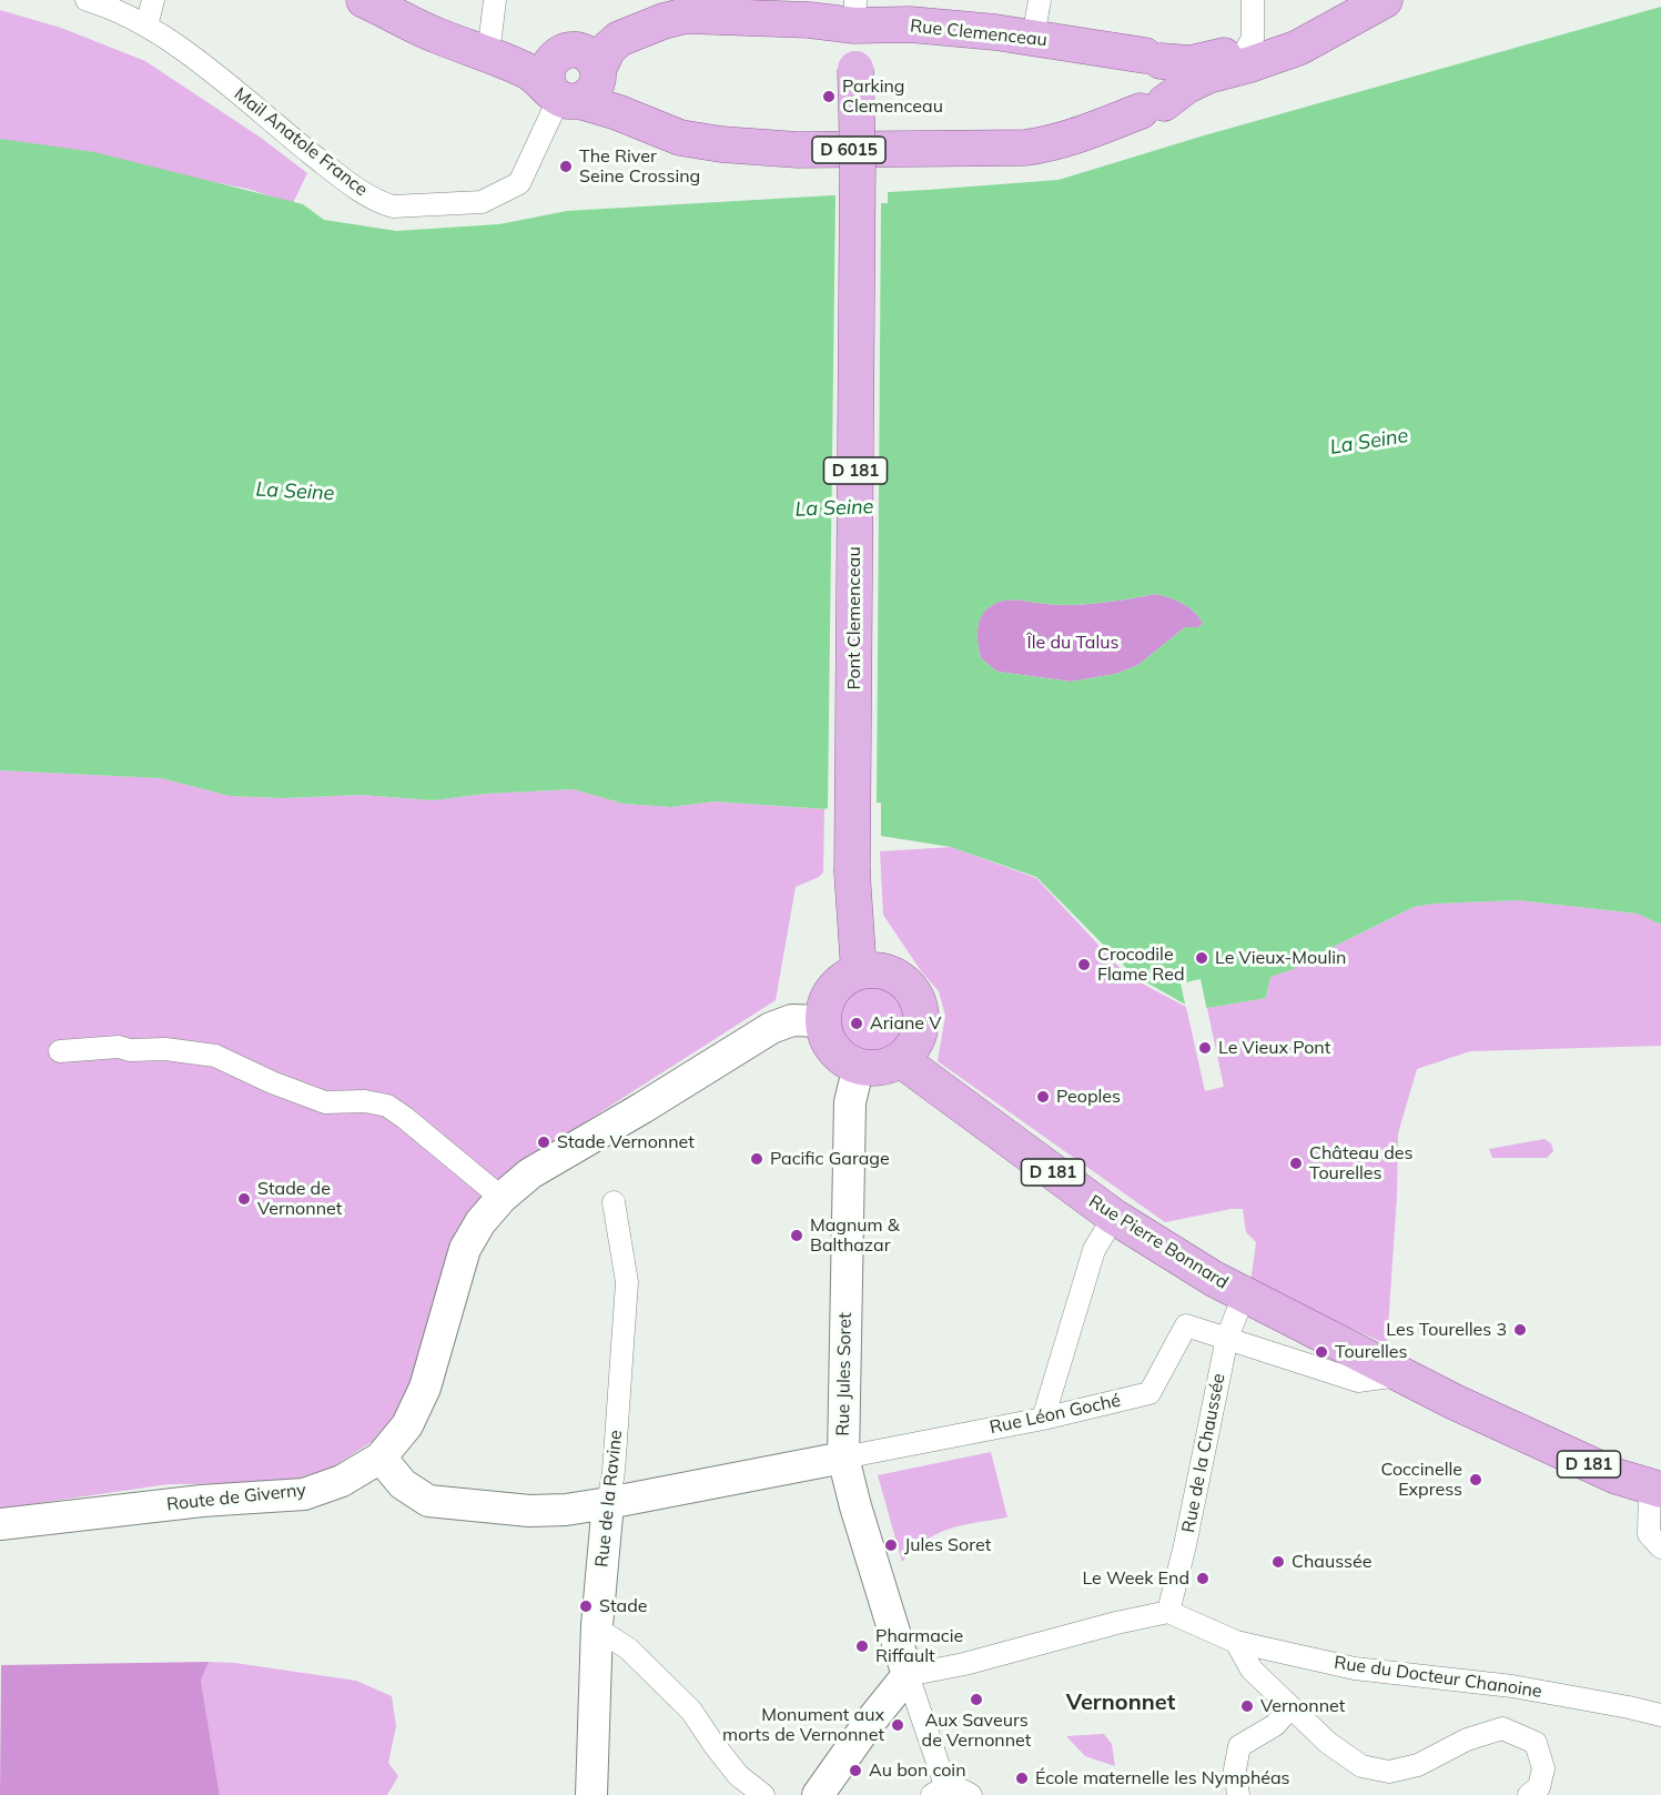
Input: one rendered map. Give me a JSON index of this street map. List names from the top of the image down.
{
  "streets": {
    "main road": [
      "Rue Clemenceau",
      "D 6015",
      "D 181",
      "Pont Clemenceau",
      "Rue Pierre Bonnard",
      "Rue Jules Soret",
      "Route de Giverny",
      "Rue de la Ravine"
    ],
    "street": [
      "Mail Anatole France",
      "Rue Léon Goché",
      "Rue de la Chaussée",
      "Rue du Docteur Chanoine"
    ]
  },
  "crossings": [
    ["Rue Clemenceau", "Mail Anatole France"],
    ["Rue Clemenceau", "D 6015"],
    ["Rue Clemenceau", "Pont Clemenceau"],
    ["Mail Anatole France", "D 6015"],
    ["Pont Clemenceau", "Rue Pierre Bonnard"],
    ["Pont Clemenceau", "Rue Jules Soret"],
    ["Rue Pierre Bonnard", "Rue Jules Soret"],
    ["Rue Pierre Bonnard", "Rue de la Chaussée"],
    ["Rue Jules Soret", "Rue Léon Goché"],
    ["Rue Léon Goché", "Rue de la Chaussée"],
    ["Rue de la Chaussée", "Rue du Docteur Chanoine"]
  ],
  "districts": ["Vernonnet"],
  "water": ["La Seine"],
  "parks": ["Île du Talus"],
  "places": [
    "Parking Clemenceau",
    "The River Seine Crossing",
    "Le Vieux-Moulin",
    "Crocodile Flame Red",
    "Ariane V",
    "Le Vieux Pont",
    "Peoples",
    "Stade Vernonnet",
    "Pacific Garage",
    "Château des Tourelles",
    "Stade de Vernonnet",
    "Magnum & Balthazar",
    "Les Tourelles 3",
    "Tourelles",
    "Coccinelle Express",
    "Jules Soret",
    "Chaussée",
    "Le Week End",
    "Stade",
    "Pharmacie Riffault",
    "Aux Saveurs de Vernonnet",
    "Vernonnet",
    "Monument aux morts de Vernonnet",
    "Au bon coin",
    "École maternelle les Nymphéas"
  ]
}
